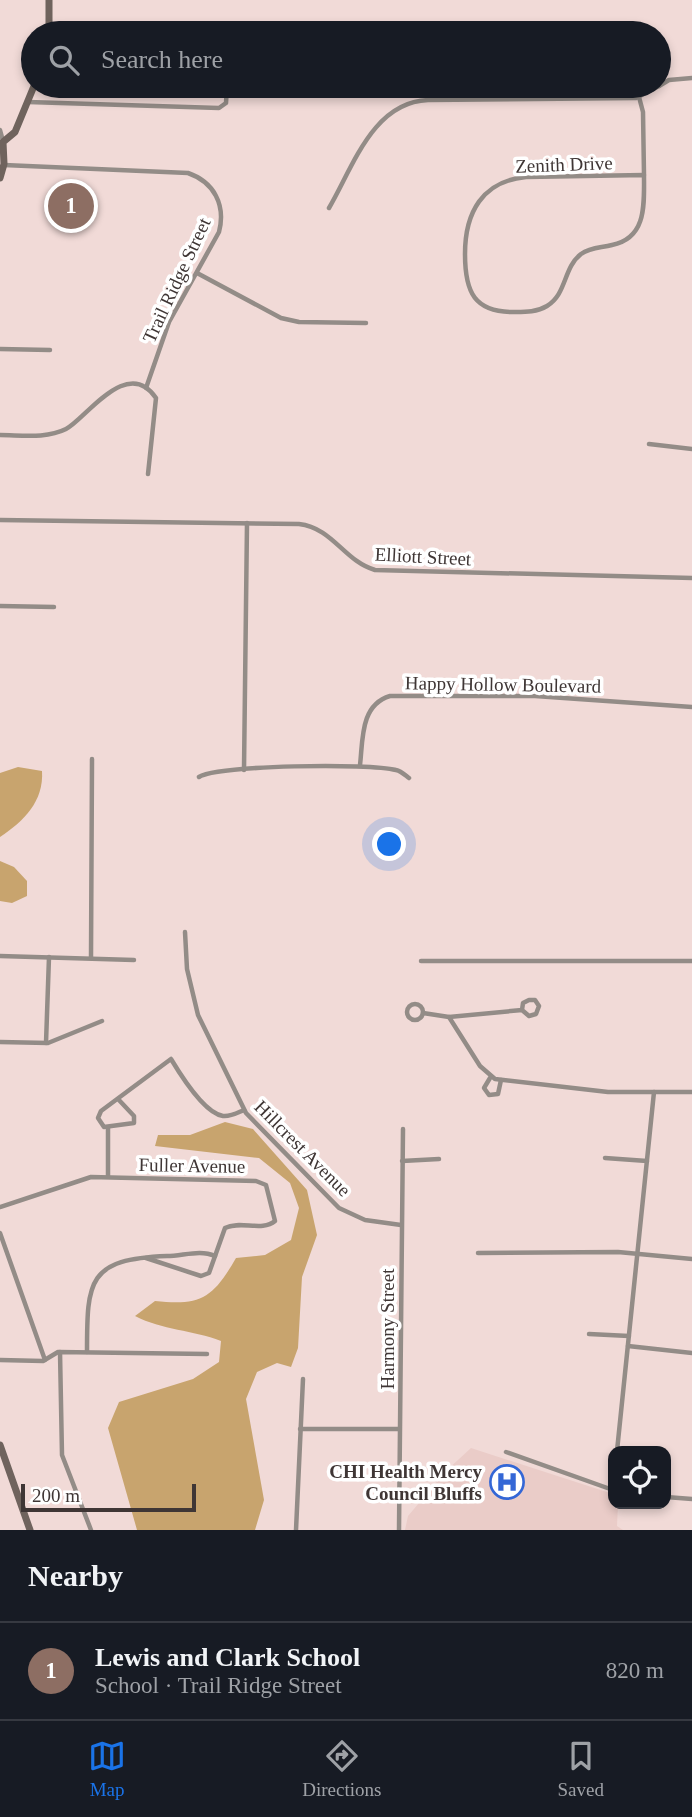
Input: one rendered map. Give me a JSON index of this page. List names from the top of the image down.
{
  "streets": {
    "street": [
      "Zenith Drive",
      "Trail Ridge Street",
      "Elliott Street",
      "Happy Hollow Boulevard",
      "Hillcrest Avenue",
      "Fuller Avenue",
      "Harmony Street"
    ]
  },
  "crossings": [
    ["Hillcrest Avenue", "Harmony Street"]
  ],
  "places": {
    "hospital": ["CHI Health Mercy Council Bluffs"]
  },
  "scale_bar": "200 m",
  "page": {
    "search": "Search here",
    "pins": "1",
    "scale": "200 m",
    "heading": "Nearby",
    "list": [
      {
        "mark": "1",
        "name": "Lewis and Clark School",
        "note": "School · Trail Ridge Street",
        "value": "820 m"
      }
    ],
    "nav": ["Map", "Directions", "Saved"]
  }
}
